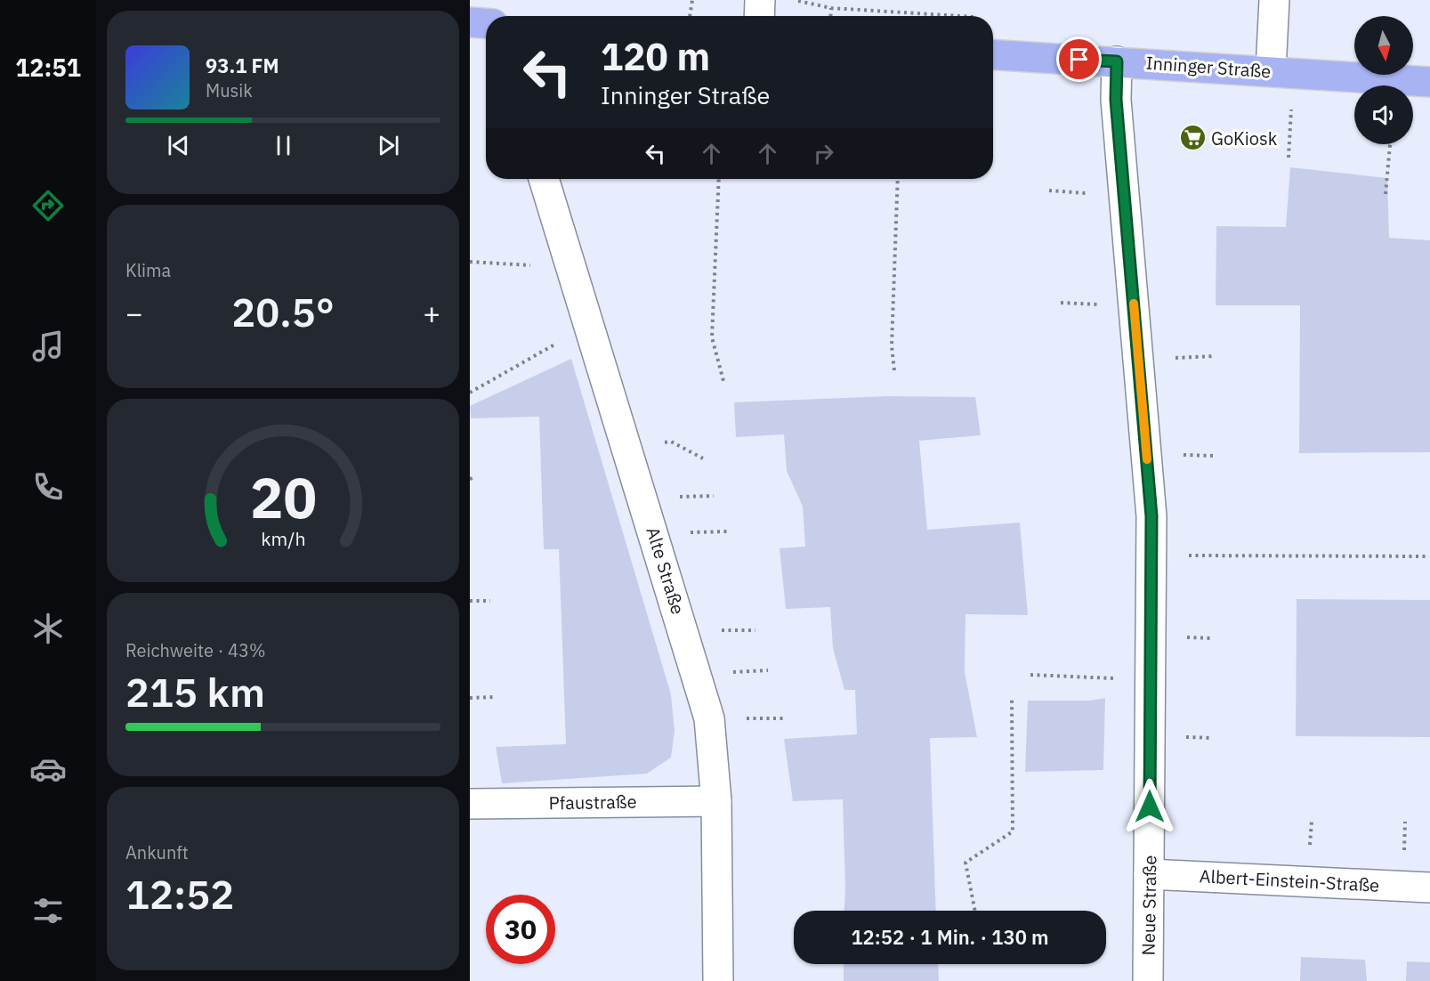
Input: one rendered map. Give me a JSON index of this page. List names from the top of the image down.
{
  "streets": {
    "main road": ["Inninger Straße"],
    "street": [
      "Alte Straße",
      "Pfaustraße",
      "Albert-Einstein-Straße",
      "Neue Straße"
    ]
  },
  "crossings": [
    ["Inninger Straße", "Neue Straße"],
    ["Alte Straße", "Pfaustraße"],
    ["Albert-Einstein-Straße", "Neue Straße"]
  ],
  "places": {
    "supermarket": ["GoKiosk"]
  },
  "north": "bottom",
  "page": {
    "tabs": "12:51",
    "turn": ["120 m", "Inninger Straße"],
    "song": ["93.1 FM", "Musik"],
    "tile": [
      "Klima",
      ["Reichweite · 43%", "215 km"],
      ["Ankunft", "12:52"]
    ],
    "heat": ["−", "20.5°", "+"],
    "limit": "30",
    "trip": "12:52 · 1 Min. · 130 m",
    "gauge": ["20", "km/h"]
  }
}
